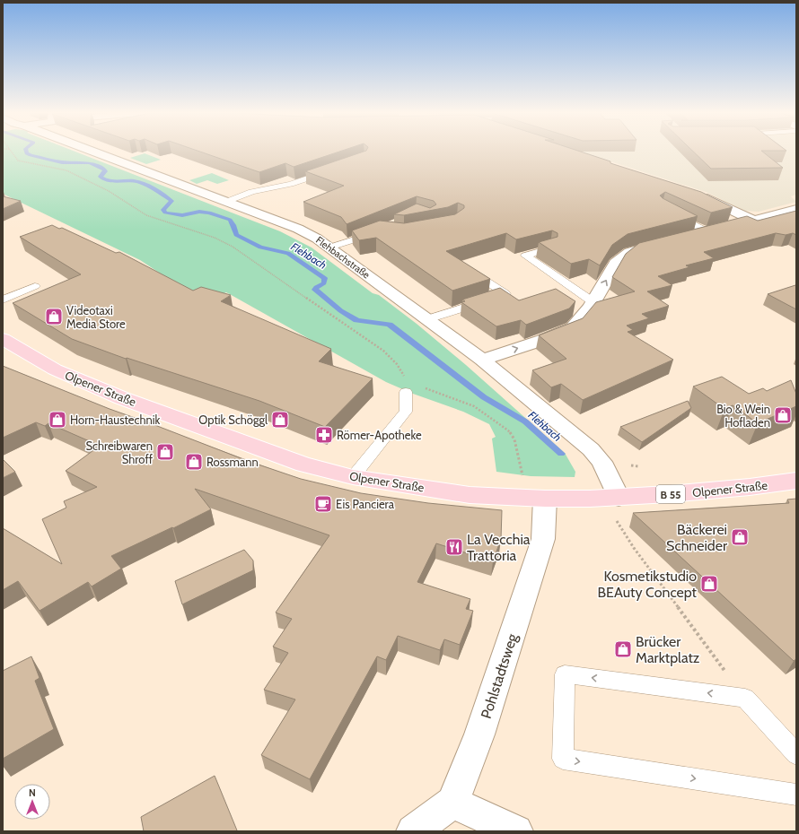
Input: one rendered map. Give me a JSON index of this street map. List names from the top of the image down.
{
  "streets": {
    "main road": ["Olpener Straße", "B 55"],
    "street": ["Flehbachstraße", "Pohlstadtsweg"]
  },
  "crossings": [
    ["Flehbachstraße", "Olpener Straße"],
    ["Olpener Straße", "Pohlstadtsweg"]
  ],
  "water": ["Flehbach"],
  "places": {
    "shop": [
      "Videotaxi Media Store",
      "Bio & Wein Hofladen",
      "Horn-Haustechnik",
      "Optik Schöggl",
      "Schreibwaren Shroff",
      "Rossmann",
      "Bäckerei Schneider",
      "Kosmetikstudio BEAuty Concept",
      "Brücker Marktplatz"
    ],
    "pharmacy": ["Römer-Apotheke"],
    "cafe": ["Eis Panciera"],
    "restaurant": ["La Vecchia Trattoria"]
  },
  "north": "top"
}
